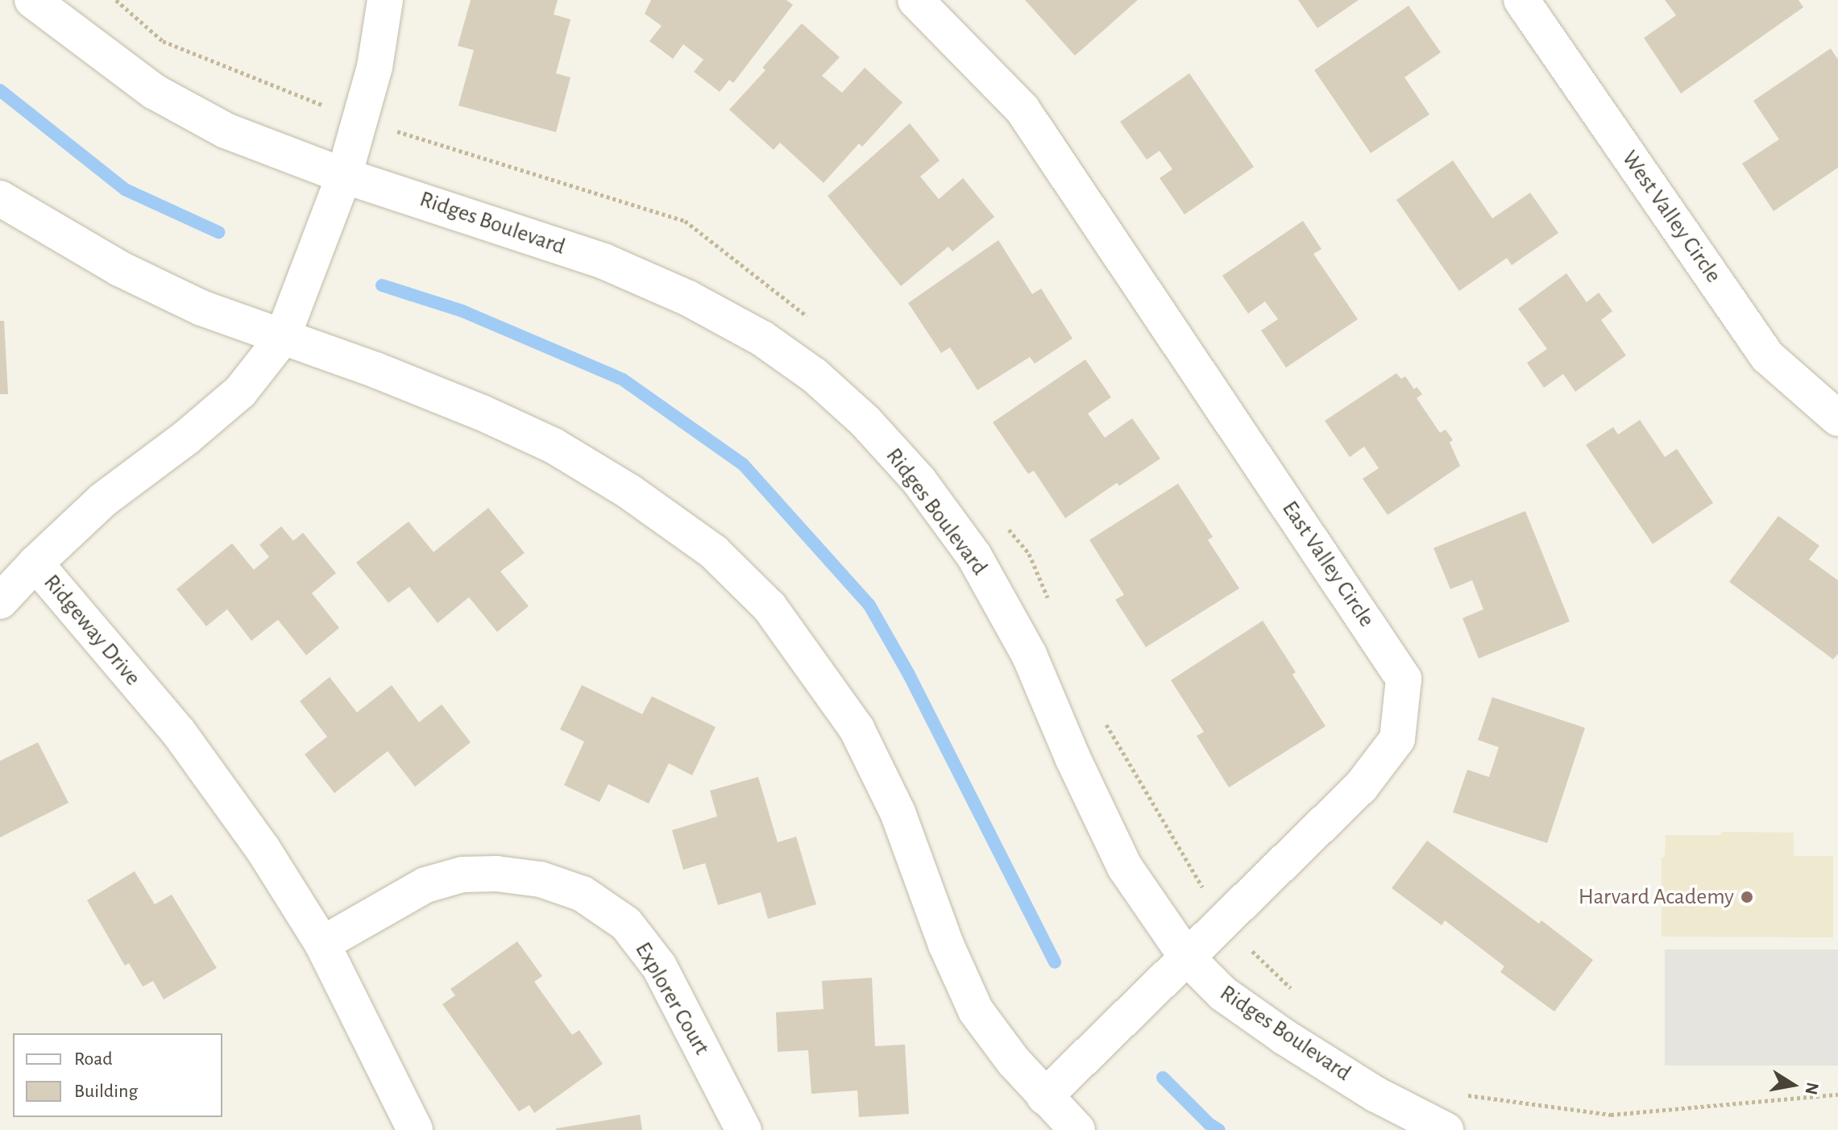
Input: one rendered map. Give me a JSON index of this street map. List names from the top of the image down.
{
  "streets": {
    "street": [
      "West Valley Circle",
      "Ridges Boulevard",
      "East Valley Circle",
      "Ridgeway Drive",
      "Explorer Court"
    ]
  },
  "crossings": [
    ["Ridges Boulevard", "East Valley Circle"],
    ["Ridges Boulevard", "Ridgeway Drive"],
    ["Ridgeway Drive", "Explorer Court"]
  ],
  "places": ["Harvard Academy"],
  "legend": ["Road", "Building"],
  "north": "right"
}
